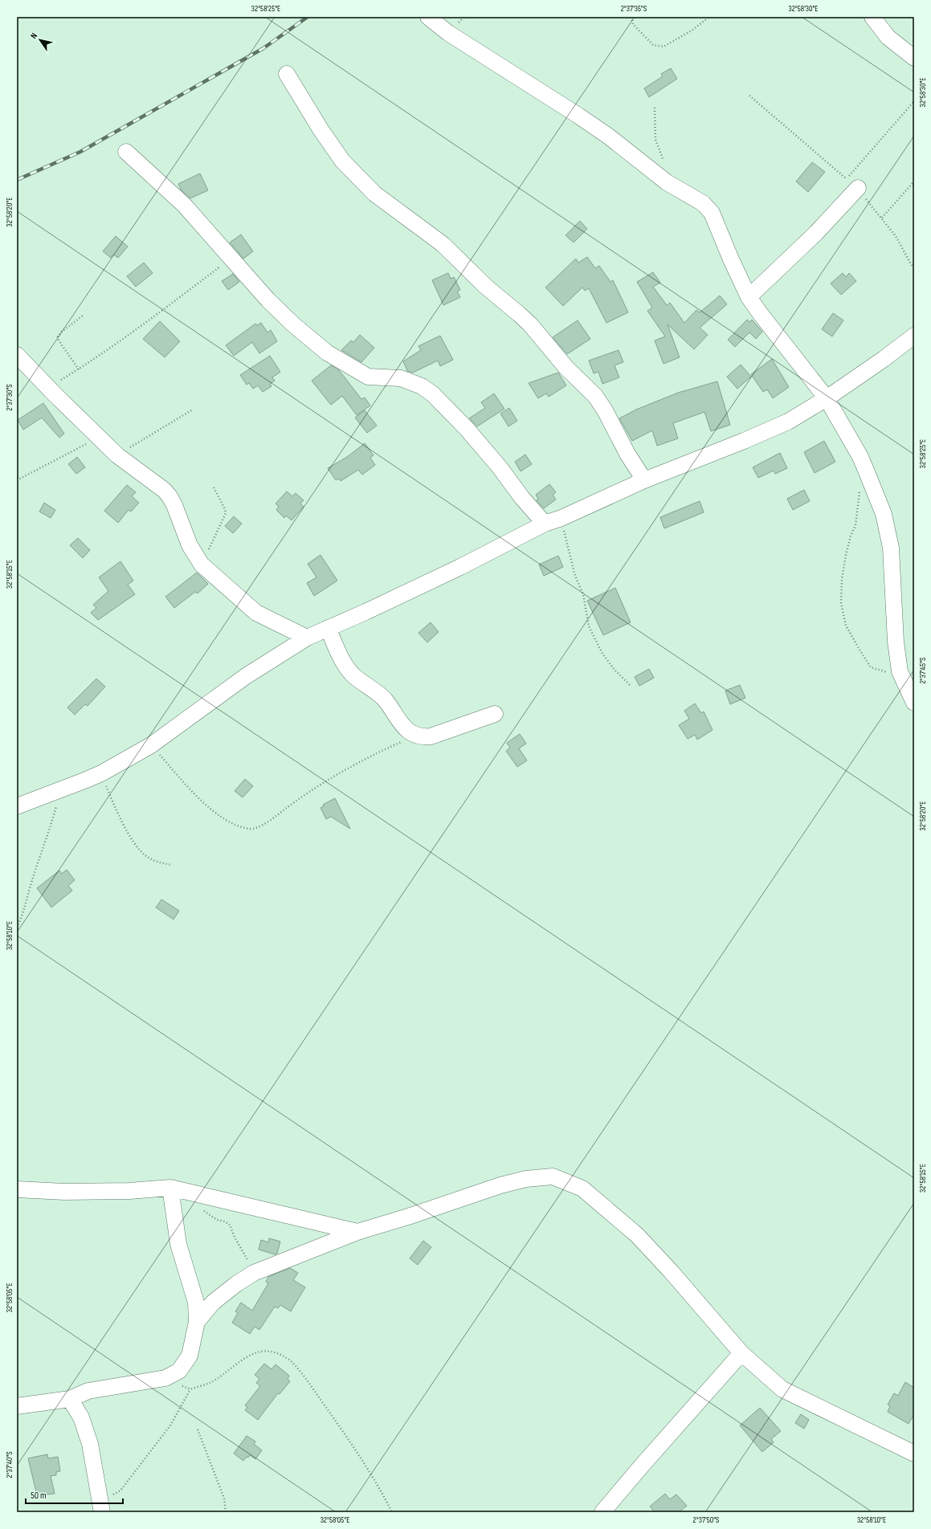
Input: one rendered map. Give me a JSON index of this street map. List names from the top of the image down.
{
  "scale_bar": "50 m",
  "north": "top left",
  "coordinates": [
    "32°58'25\"E",
    "2°37'35\"S",
    "32°58'30\"E",
    "32°58'20\"E",
    "2°37'30\"S",
    "32°58'15\"E",
    "2°37'45\"S",
    "32°58'10\"E",
    "32°58'05\"E",
    "2°37'40\"S",
    "2°37'50\"S"
  ]
}
